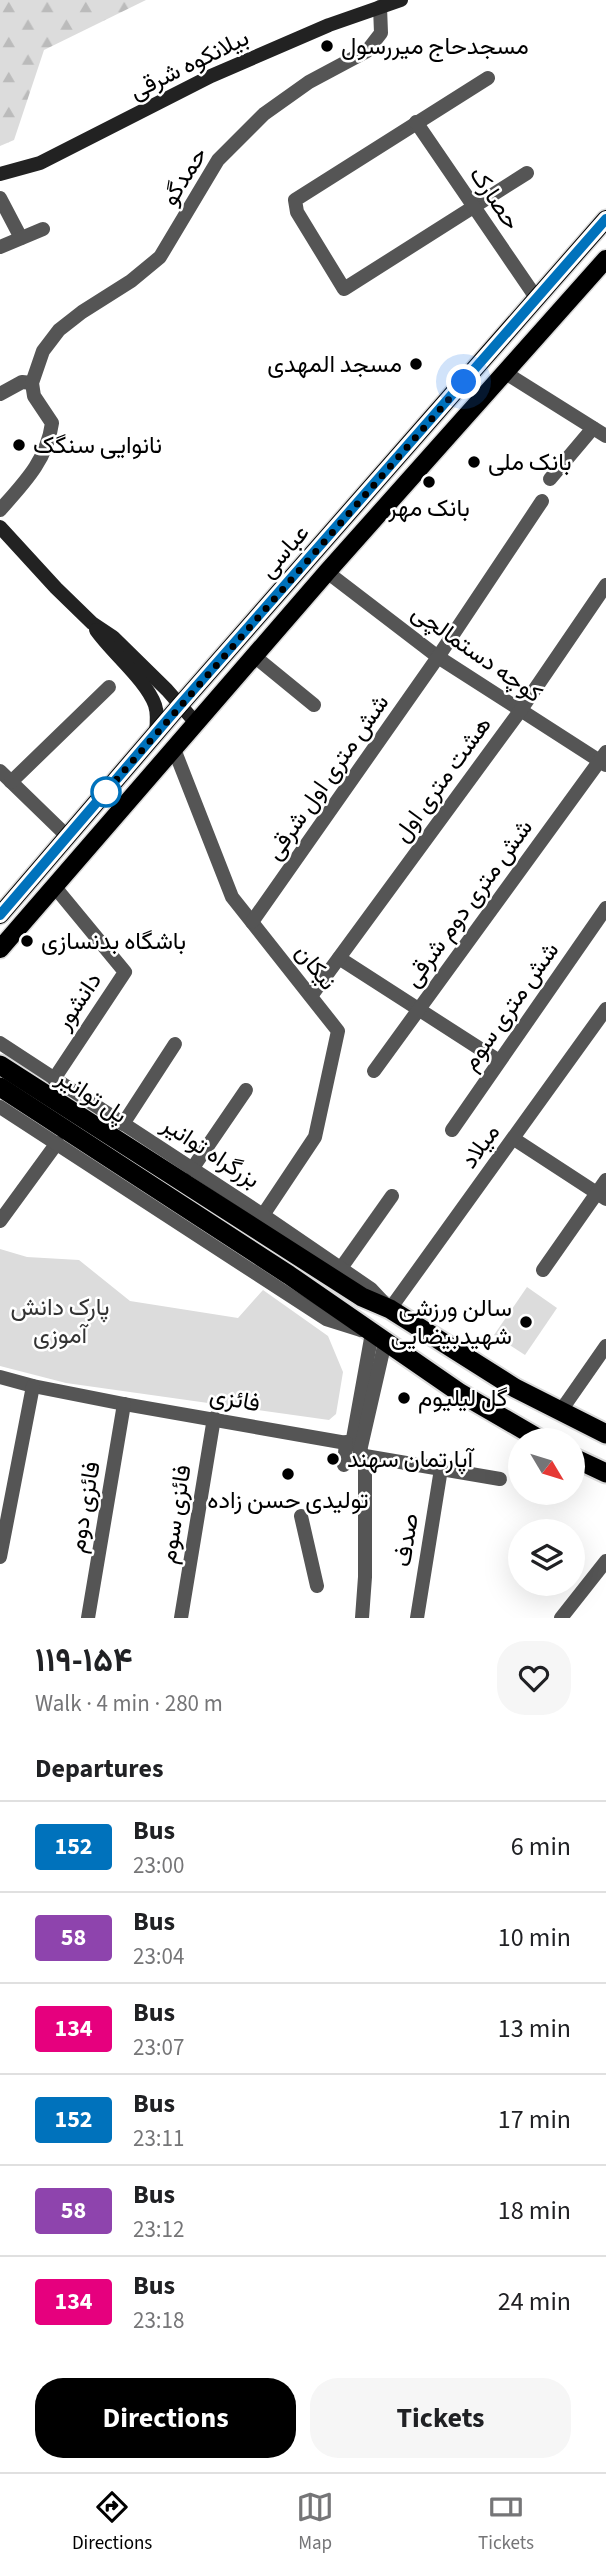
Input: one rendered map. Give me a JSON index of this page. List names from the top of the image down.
{
  "streets": {
    "highway": ["پل توانیر", "بزرگراه توانیر"],
    "main road": ["بیلانکوه شرقی", "عباسى"],
    "street": [
      "حمدگو",
      "حصارک",
      "کوچه دستمالچی",
      "شش متری اول شرقی",
      "هشت متری اول",
      "شش متری دوم شرقی",
      "نیکان",
      "دانشور",
      "شش متری سوم",
      "میلاد",
      "فائزی",
      "فائزی دوم",
      "فائزی سوم",
      "صدف"
    ]
  },
  "crossings": [
    ["بیلانکوه شرقی", "حمدگو"],
    ["حصارک", "عباسى"],
    ["عباسى", "کوچه دستمالچی"],
    ["عباسى", "نیکان"],
    ["عباسى", "دانشور"],
    ["کوچه دستمالچی", "شش متری اول شرقی"],
    ["کوچه دستمالچی", "هشت متری اول"],
    ["کوچه دستمالچی", "شش متری دوم شرقی"],
    ["شش متری اول شرقی", "نیکان"],
    ["هشت متری اول", "نیکان"],
    ["نیکان", "بزرگراه توانیر"],
    ["دانشور", "بزرگراه توانیر"],
    ["پل توانیر", "بزرگراه توانیر"],
    ["میلاد", "بزرگراه توانیر"],
    ["فائزی", "فائزی دوم"],
    ["فائزی", "فائزی سوم"],
    ["فائزی", "صدف"]
  ],
  "parks": ["پارک دانش آموزی"],
  "places": [
    "مسجدحاج میررسول",
    "مسجد المهدی",
    "نانوایی سنگک",
    "بانک ملی",
    "بانک مهر",
    "باشگاه بدنسازی",
    "سالن ورزشی شهیدبیضایی",
    "گل لیلیوم",
    "آپارتمان سهند",
    "تولیدی حسن زاده"
  ],
  "lines": ["bus line 152"],
  "north": "bottom right",
  "page": {
    "heading": [
      ["۱۱۹-۱۵۴", "Walk · 4 min · 280 m"],
      "Departures"
    ],
    "list": [
      {
        "mark": "152",
        "name": "Bus",
        "note": "23:00",
        "value": "6 min"
      },
      {
        "mark": "58",
        "name": "Bus",
        "note": "23:04",
        "value": "10 min"
      },
      {
        "mark": "134",
        "name": "Bus",
        "note": "23:07",
        "value": "13 min"
      },
      {
        "mark": "152",
        "name": "Bus",
        "note": "23:11",
        "value": "17 min"
      },
      {
        "mark": "58",
        "name": "Bus",
        "note": "23:12",
        "value": "18 min"
      },
      {
        "mark": "134",
        "name": "Bus",
        "note": "23:18",
        "value": "24 min"
      }
    ],
    "buttons": ["Directions", "Tickets"],
    "tabs": ["Directions", "Map", "Tickets"]
  }
}
